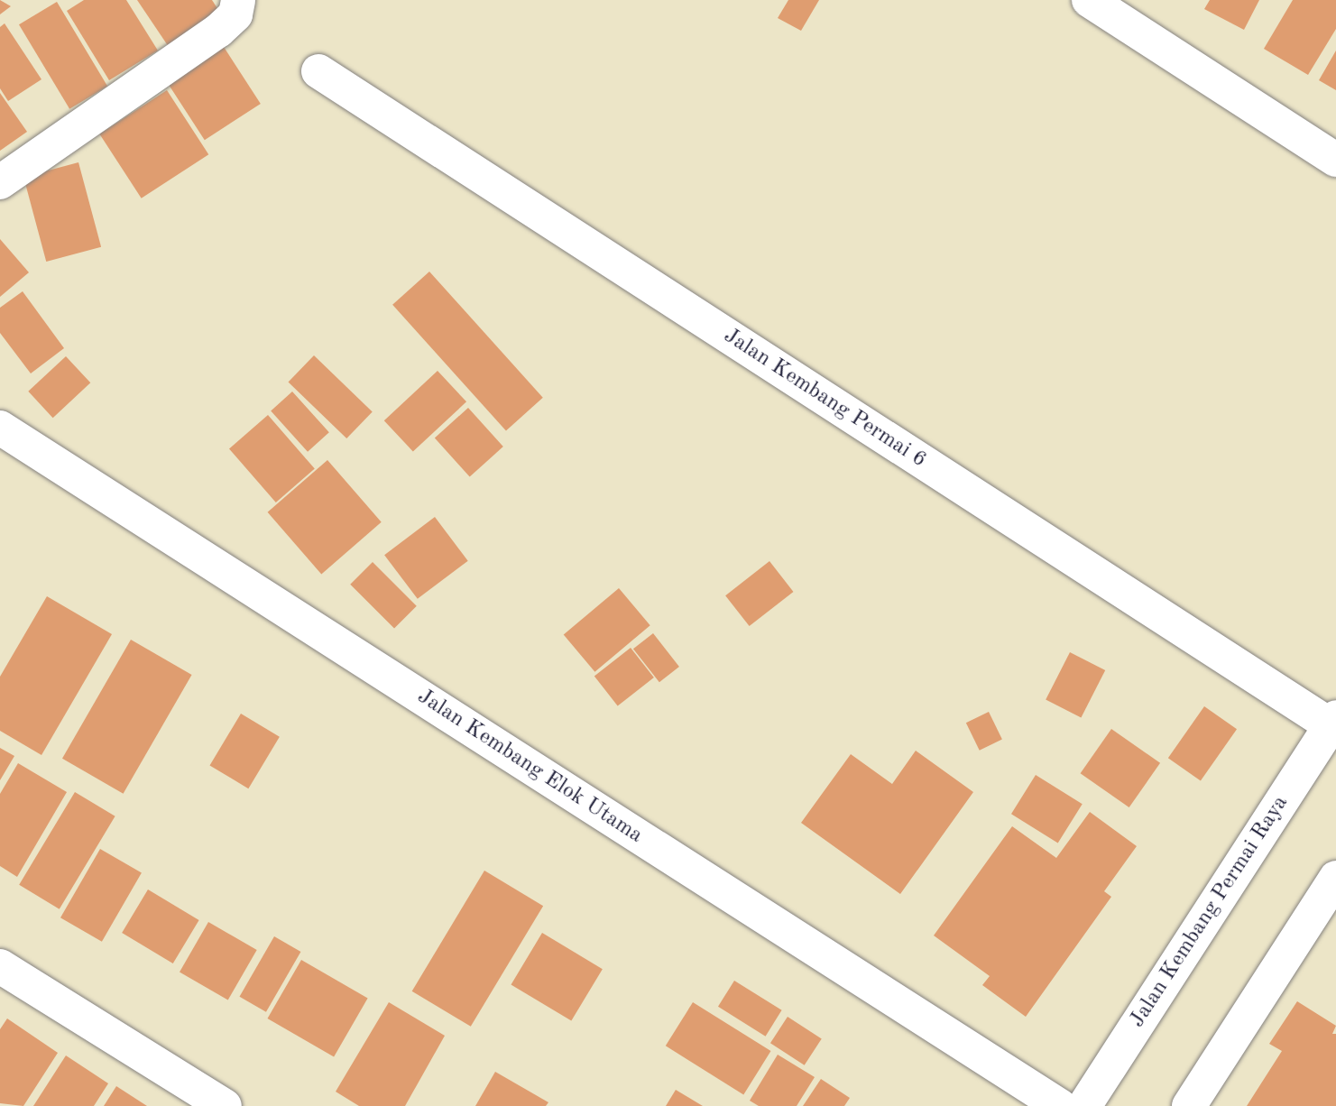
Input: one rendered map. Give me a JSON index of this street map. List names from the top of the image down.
{
  "streets": {
    "street": ["Jalan Kembang Permai 6", "Jalan Kembang Elok Utama", "Jalan Kembang Permai Raya"]
  },
  "crossings": [
    ["Jalan Kembang Permai 6", "Jalan Kembang Permai Raya"]
  ]
}
